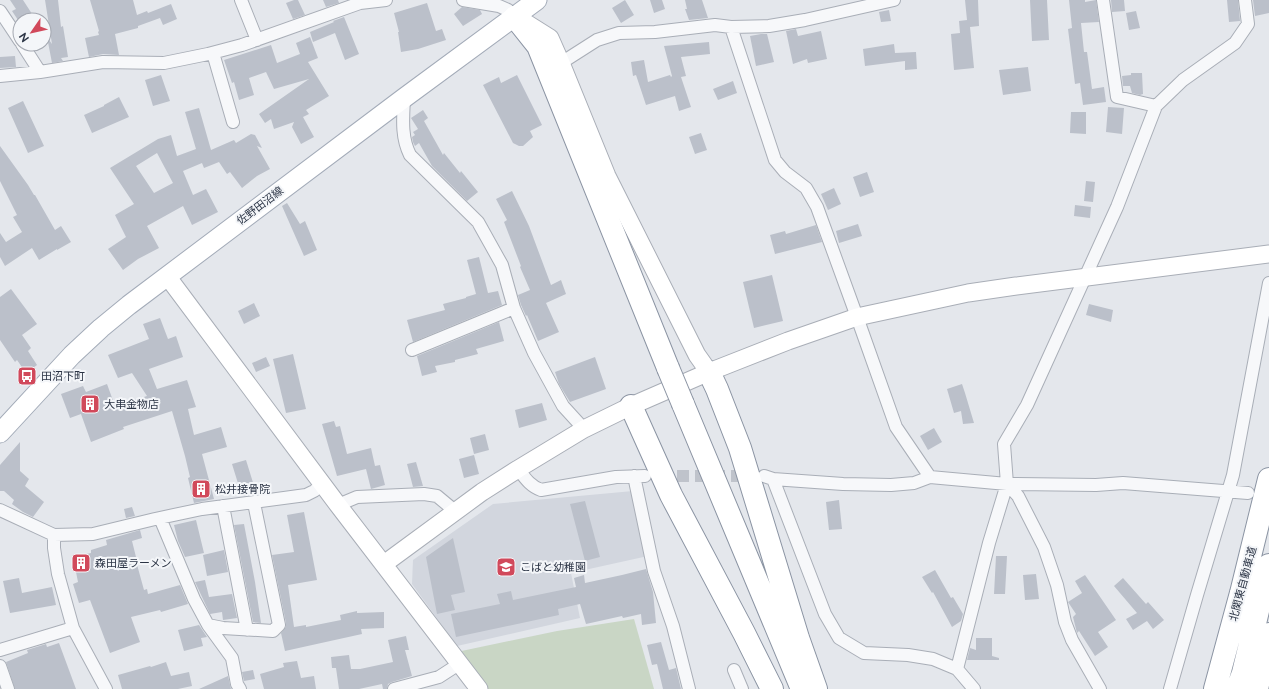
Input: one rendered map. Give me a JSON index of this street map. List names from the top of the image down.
{
  "streets": {
    "highway": ["北関東自動車道"],
    "main road": ["佐野田沼線"]
  },
  "places": {
    "bus stop": ["田沼下町"],
    "building": ["大串金物店", "松井接骨院", "森田屋ラーメン"],
    "school or university": ["こばと幼稚園"]
  },
  "north": "bottom left"
}
